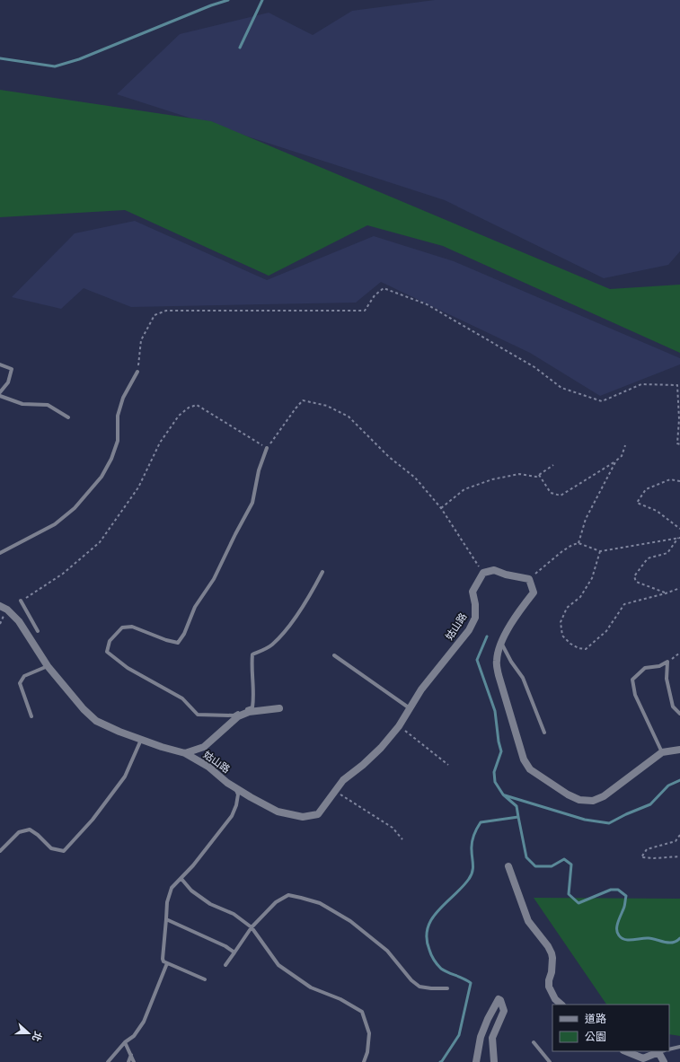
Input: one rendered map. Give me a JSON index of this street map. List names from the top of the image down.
{
  "streets": {
    "street": ["姑山路"]
  },
  "legend": ["道路", "公園"],
  "north": "right"
}
